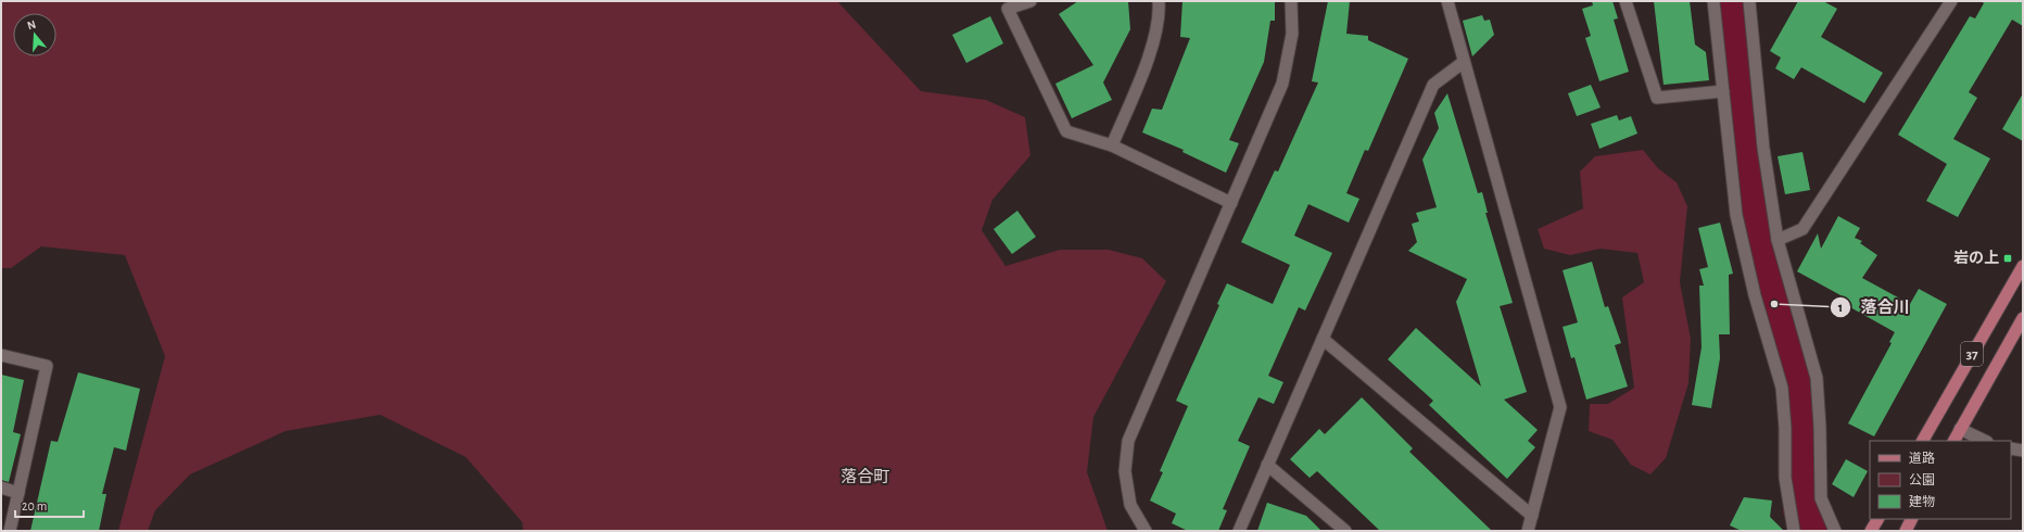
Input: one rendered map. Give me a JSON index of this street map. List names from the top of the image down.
{
  "streets": {
    "main road": ["37"]
  },
  "districts": ["落合町"],
  "places": {
    "transit": ["岩の上"],
    "other": ["落合川"]
  },
  "legend": ["道路", "公園", "建物"],
  "scale_bar": "20 m",
  "north": "top"
}
